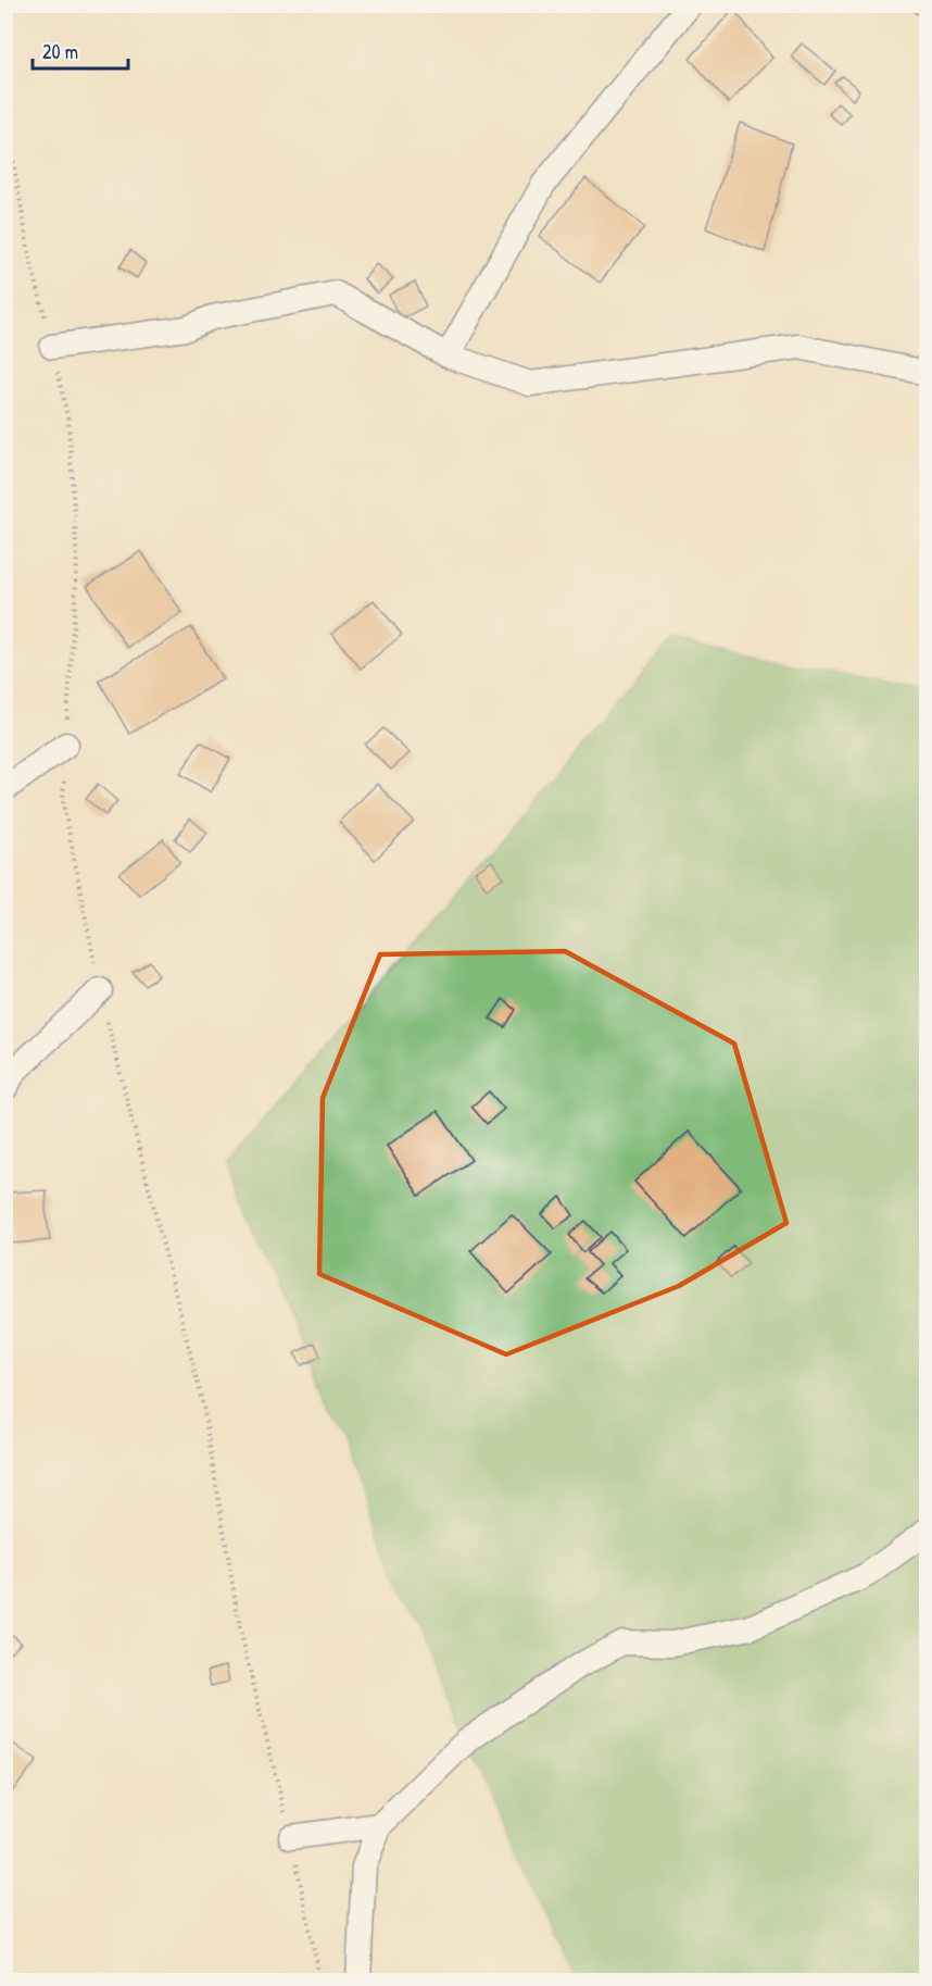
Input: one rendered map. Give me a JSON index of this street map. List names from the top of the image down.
{
  "scale_bar": "20 m"
}
